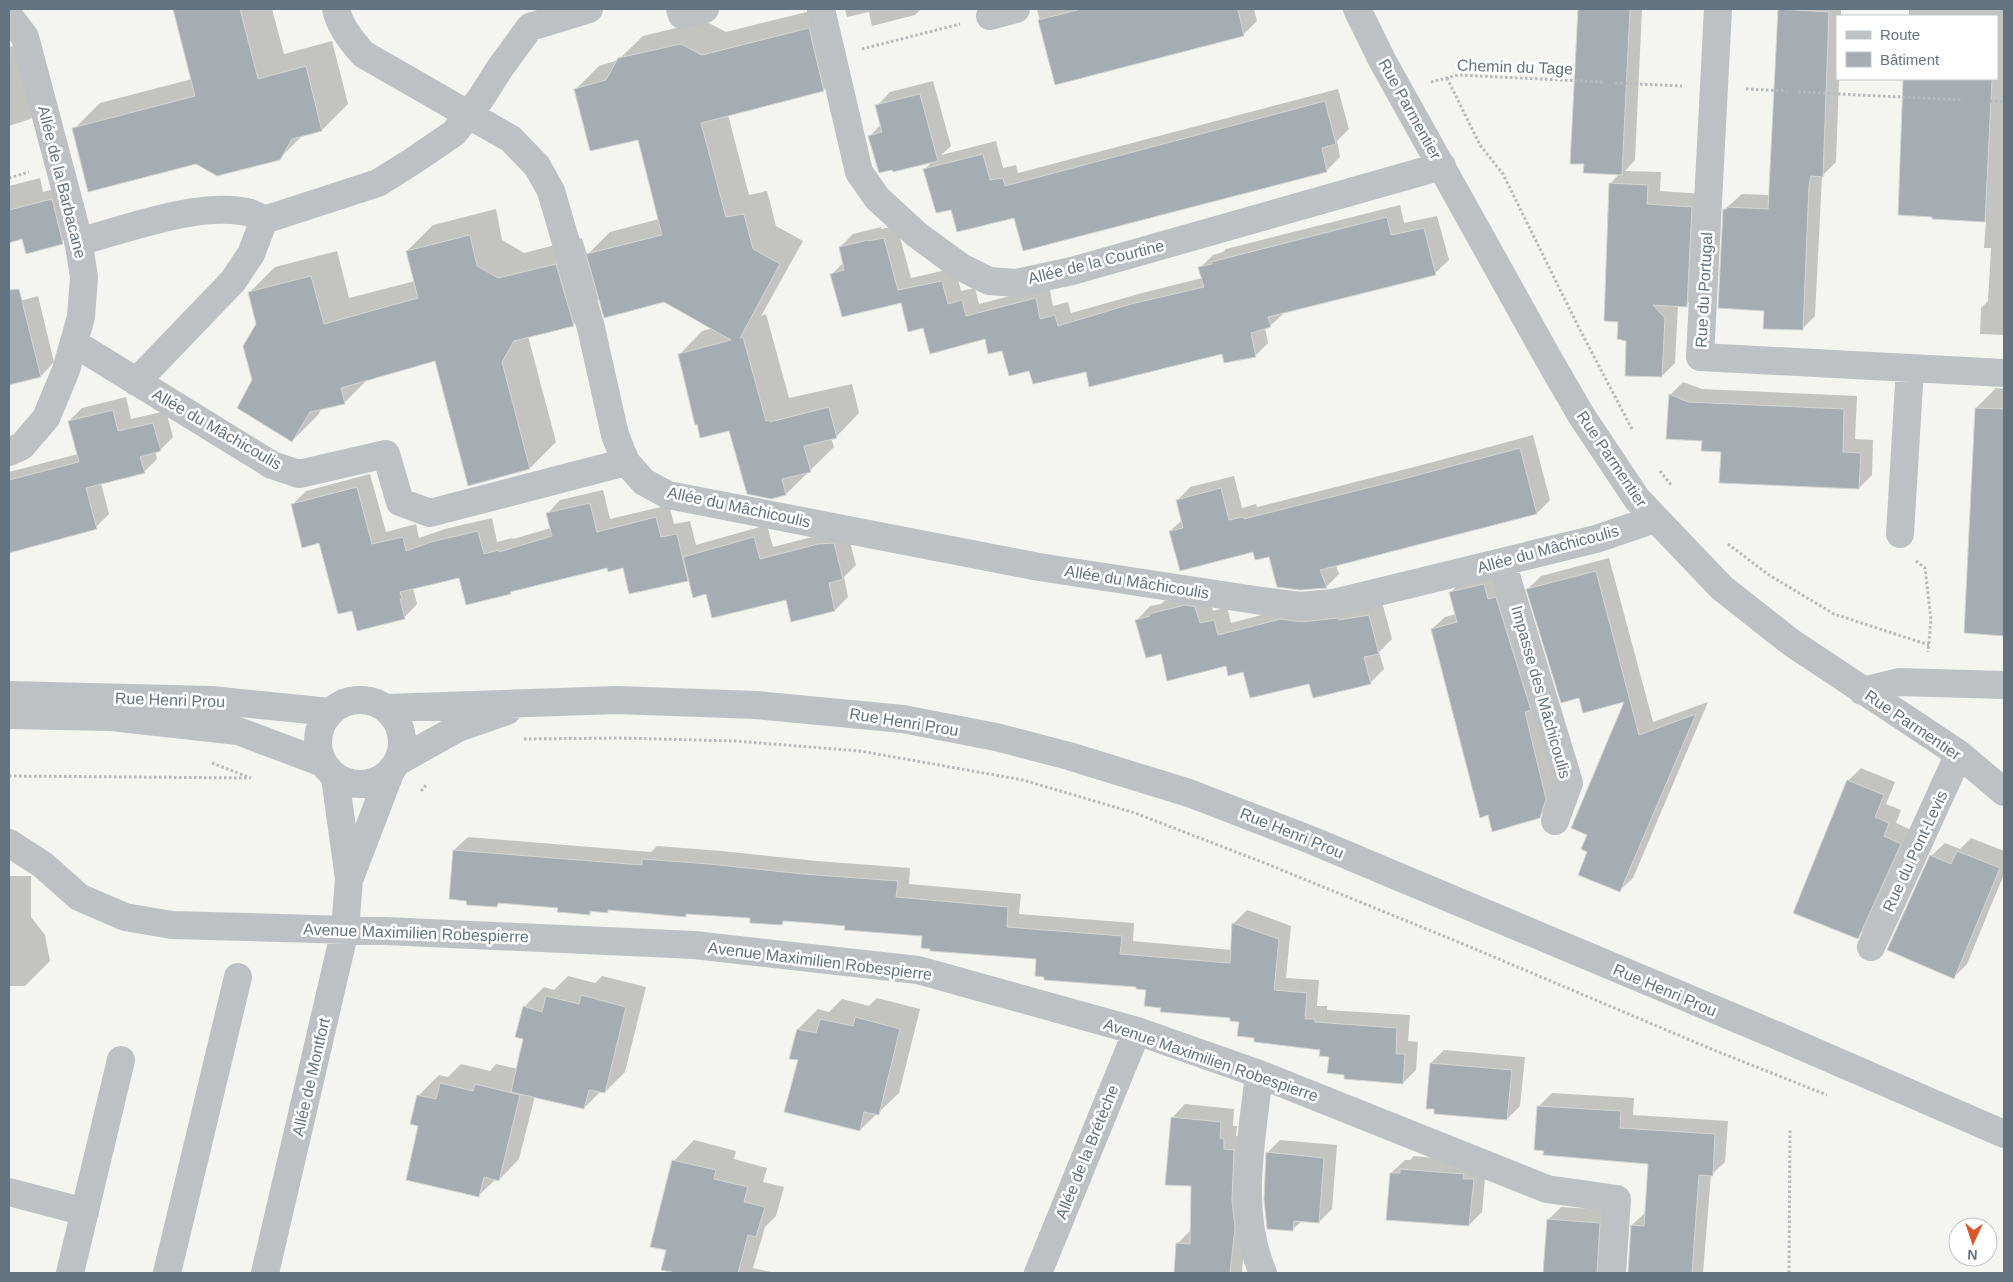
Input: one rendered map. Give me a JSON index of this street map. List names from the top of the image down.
{
  "streets": {
    "street": [
      "Rue Parmentier",
      "Allée de la Barbacane",
      "Allée de la Courtine",
      "Rue du Portugal",
      "Allée du Mâchicoulis",
      "Impasse des Mâchicoulis",
      "Rue Henri Prou",
      "Rue du Pont-Levis",
      "Avenue Maximilien Robespierre",
      "Allée de Montfort",
      "Allée de la Brétèche"
    ],
    "path": ["Chemin du Tage"]
  },
  "crossings": [
    ["Chemin du Tage", "Rue Parmentier"],
    ["Rue Parmentier", "Allée de la Courtine"],
    ["Rue Parmentier", "Allée du Mâchicoulis"],
    ["Rue Parmentier", "Rue du Pont-Levis"],
    ["Allée de la Barbacane", "Allée du Mâchicoulis"],
    ["Allée du Mâchicoulis", "Impasse des Mâchicoulis"],
    ["Rue Henri Prou", "Allée de Montfort"],
    ["Avenue Maximilien Robespierre", "Allée de Montfort"],
    ["Avenue Maximilien Robespierre", "Allée de la Brétèche"]
  ],
  "legend": ["Route", "Bâtiment"],
  "north": "bottom"
}
